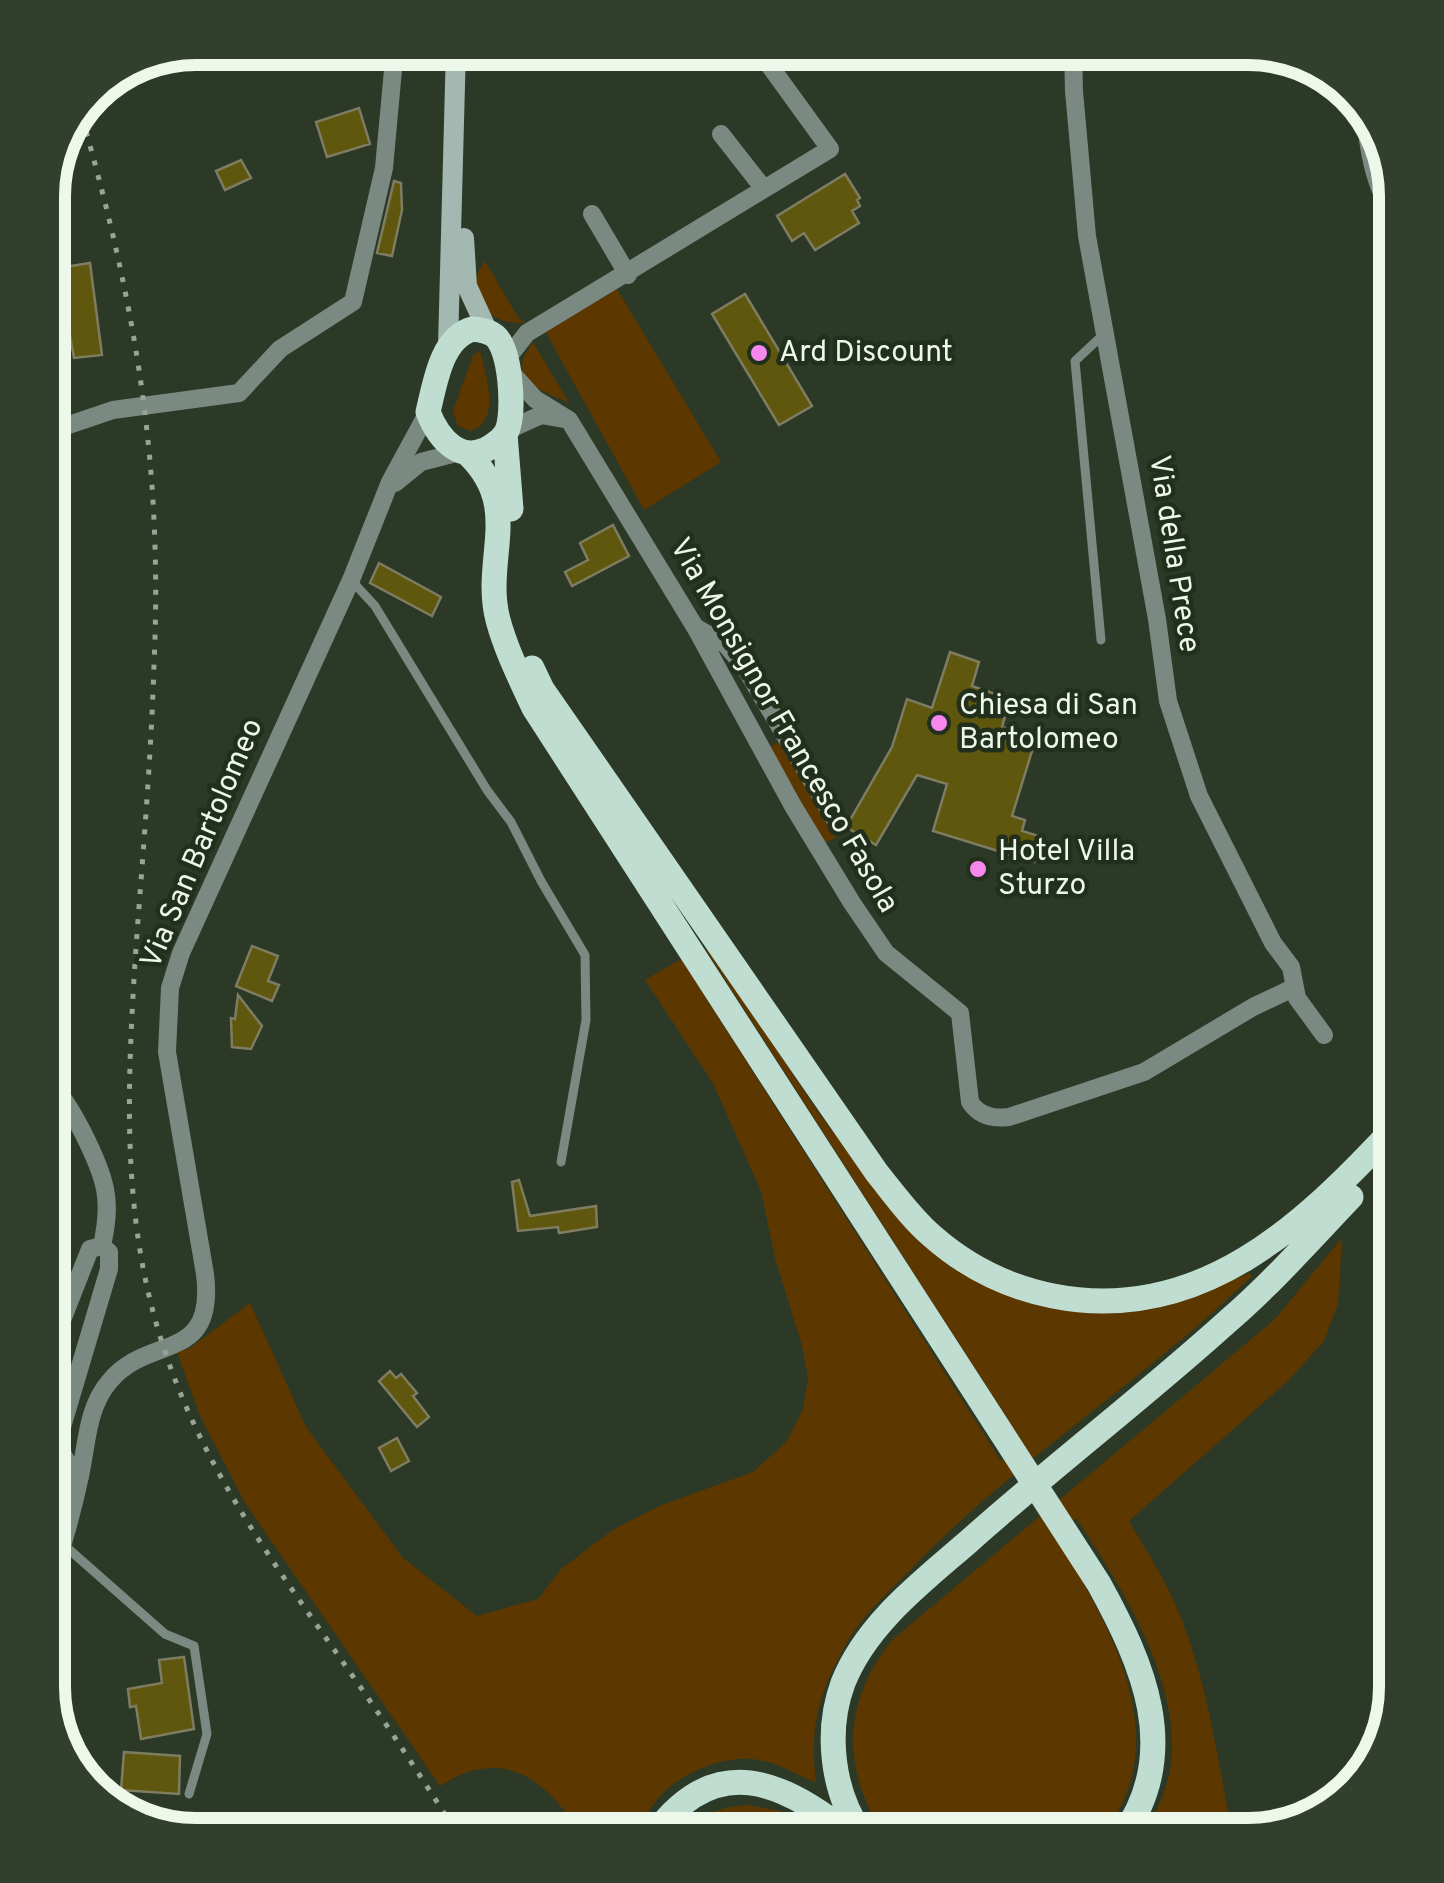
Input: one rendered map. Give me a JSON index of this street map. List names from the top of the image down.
{
  "streets": {
    "street": ["Via della Prece", "Via Monsignor Francesco Fasola", "Via San Bartolomeo"]
  },
  "crossings": [
    ["Via della Prece", "Via Monsignor Francesco Fasola"]
  ],
  "places": ["Ard Discount", "Chiesa di San Bartolomeo", "Hotel Villa Sturzo"]
}
